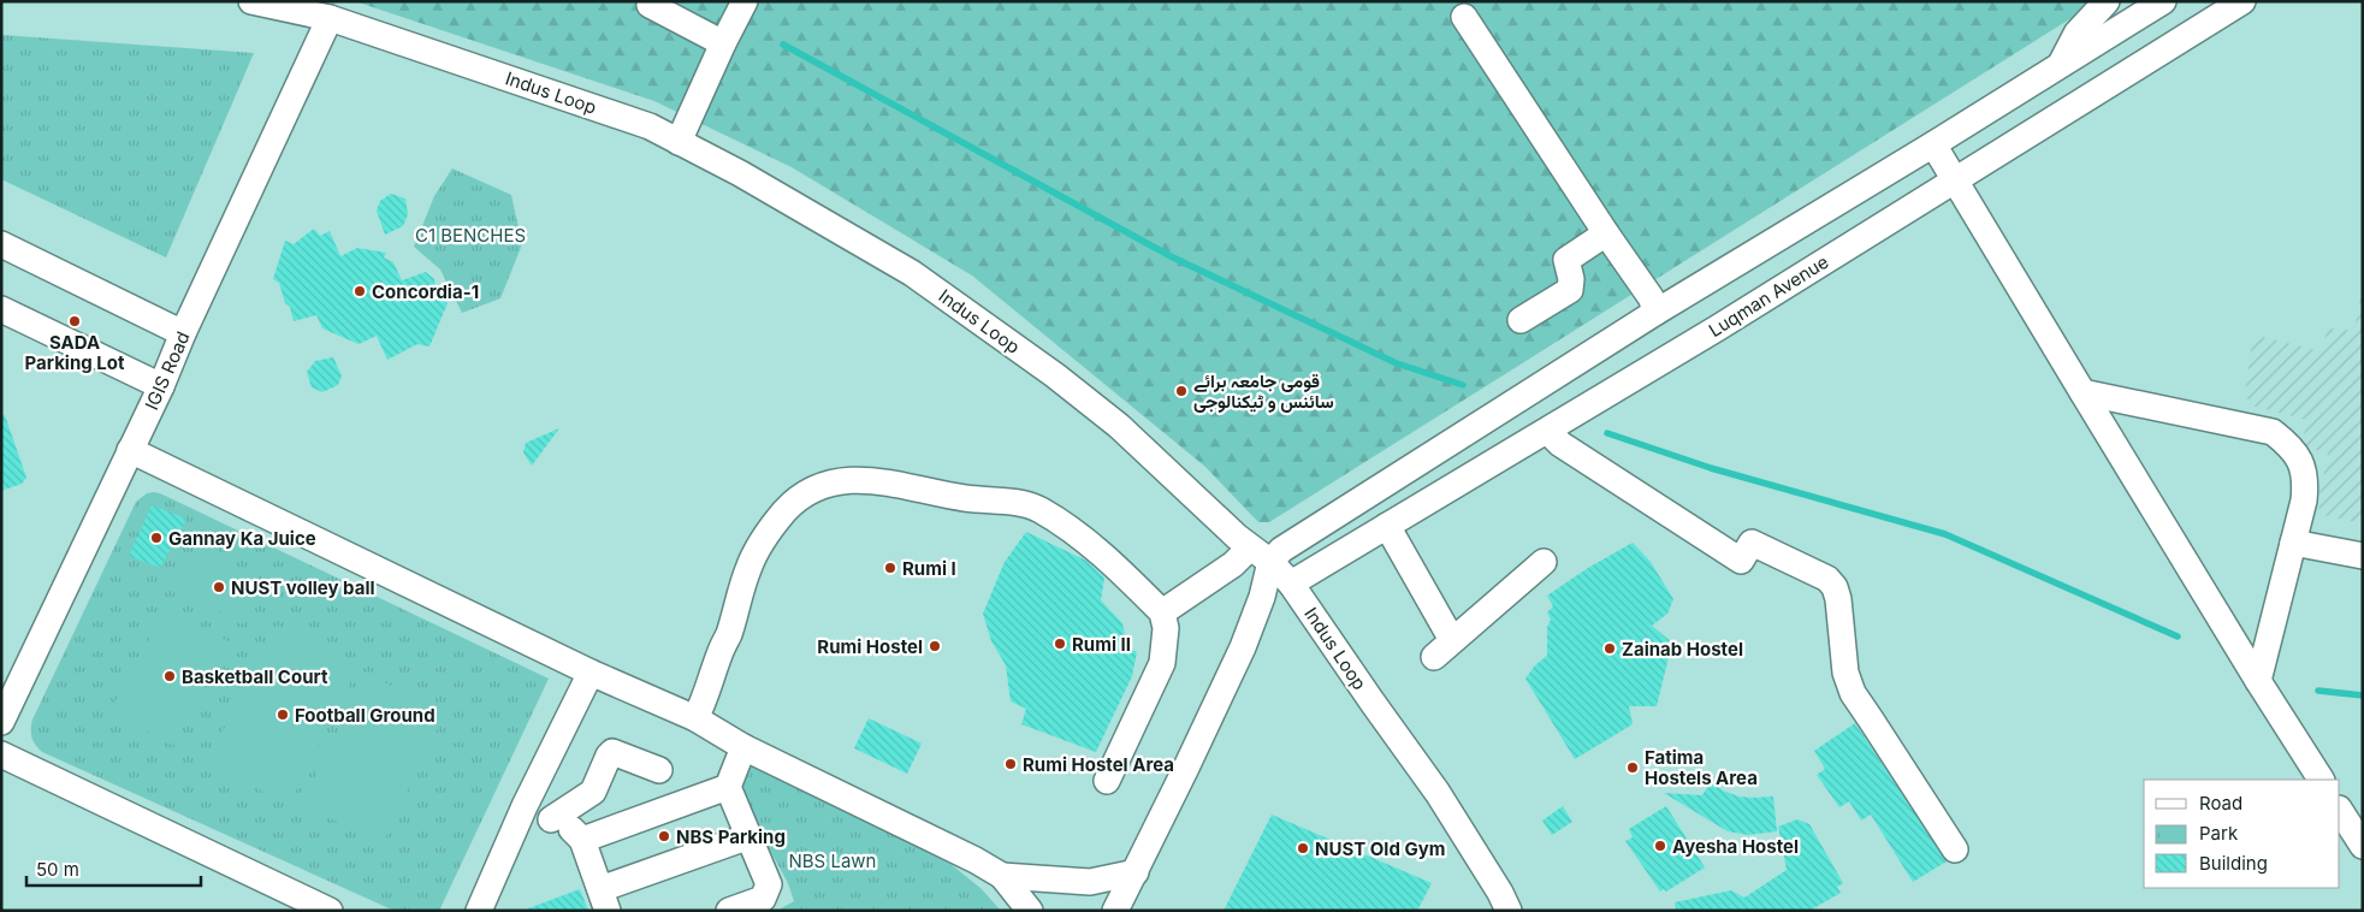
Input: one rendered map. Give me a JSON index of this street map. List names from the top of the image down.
{
  "streets": {
    "street": ["Indus Loop", "Luqman Avenue", "IGIS Road"]
  },
  "crossings": [
    ["Indus Loop", "Luqman Avenue"],
    ["Indus Loop", "IGIS Road"]
  ],
  "parks": ["C1 BENCHES", "NBS Lawn"],
  "places": [
    "Concordia-1",
    "SADA Parking Lot",
    "قومی جامعہ برائے سائنس و ٹیکنالوجی",
    "Gannay Ka Juice",
    "Rumi I",
    "NUST volley ball",
    "Rumi II",
    "Rumi Hostel",
    "Zainab Hostel",
    "Basketball Court",
    "Football Ground",
    "Rumi Hostel Area",
    "Fatima Hostels Area",
    "NBS Parking",
    "Ayesha Hostel",
    "NUST Old Gym"
  ],
  "legend": ["Road", "Park", "Building"],
  "scale_bar": "50 m"
}
